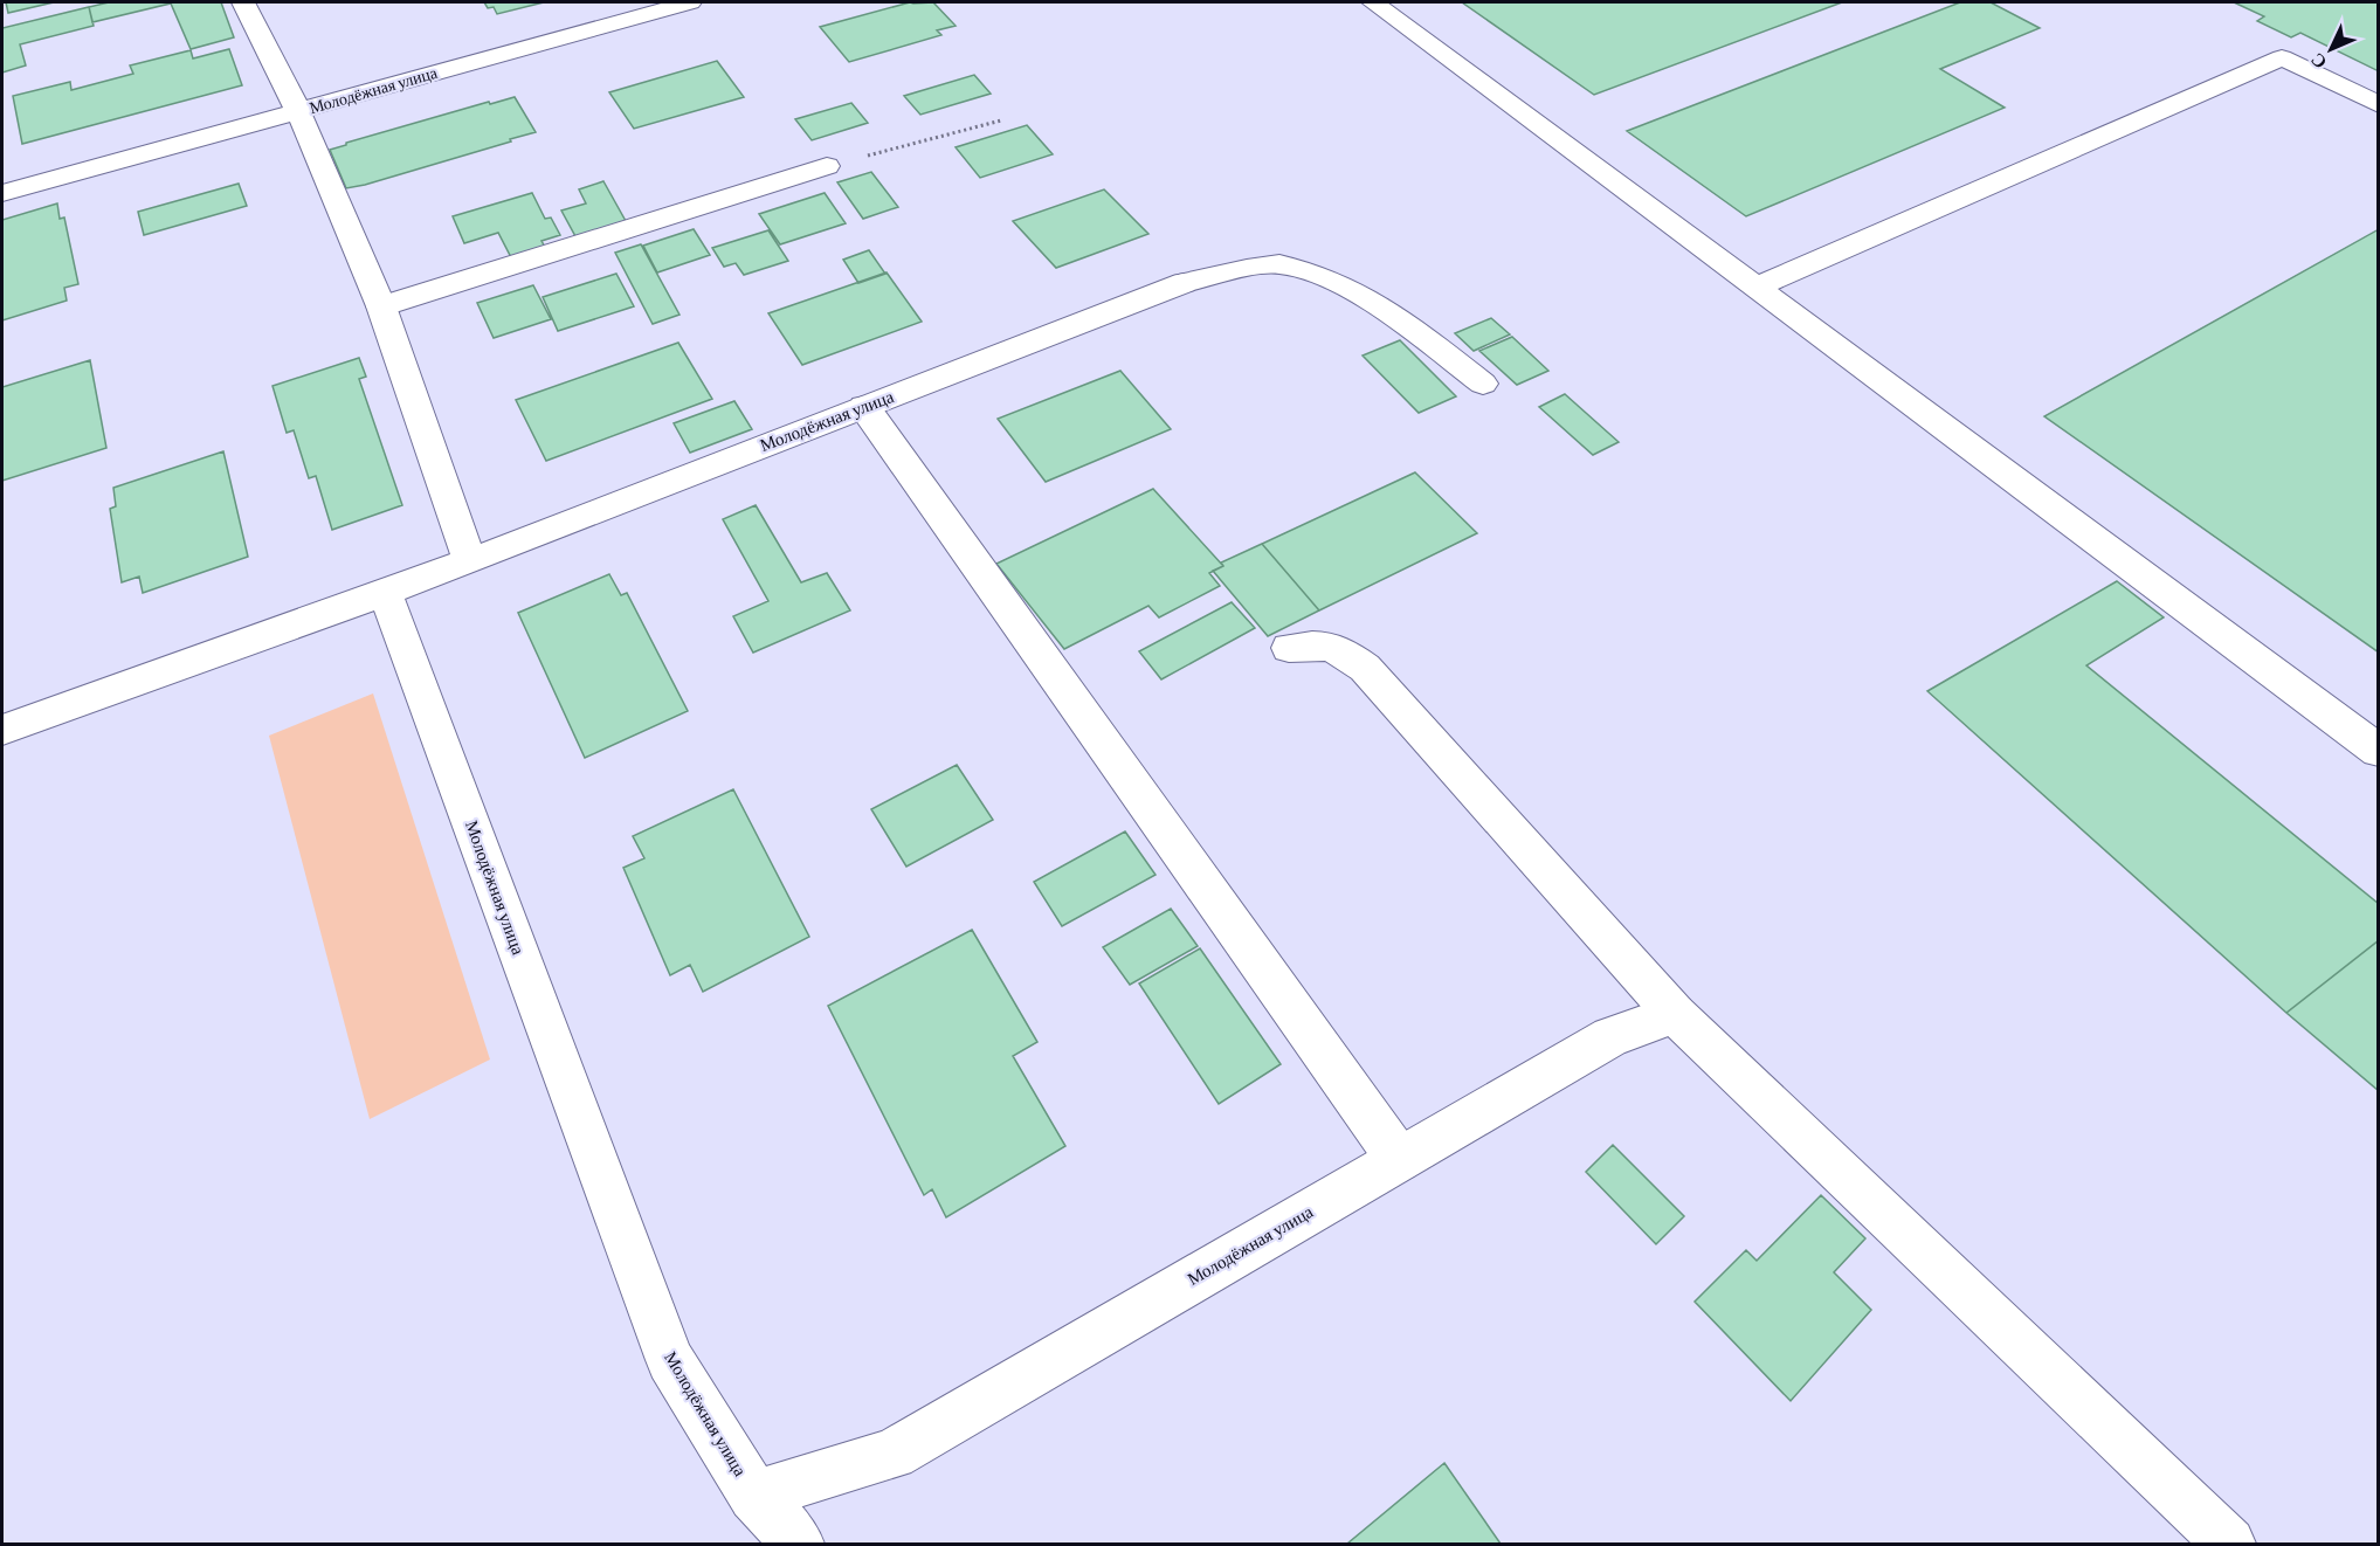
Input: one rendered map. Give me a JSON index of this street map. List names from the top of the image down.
{
  "streets": {
    "street": ["Молодёжная улица"]
  },
  "north": "bottom left"
}
